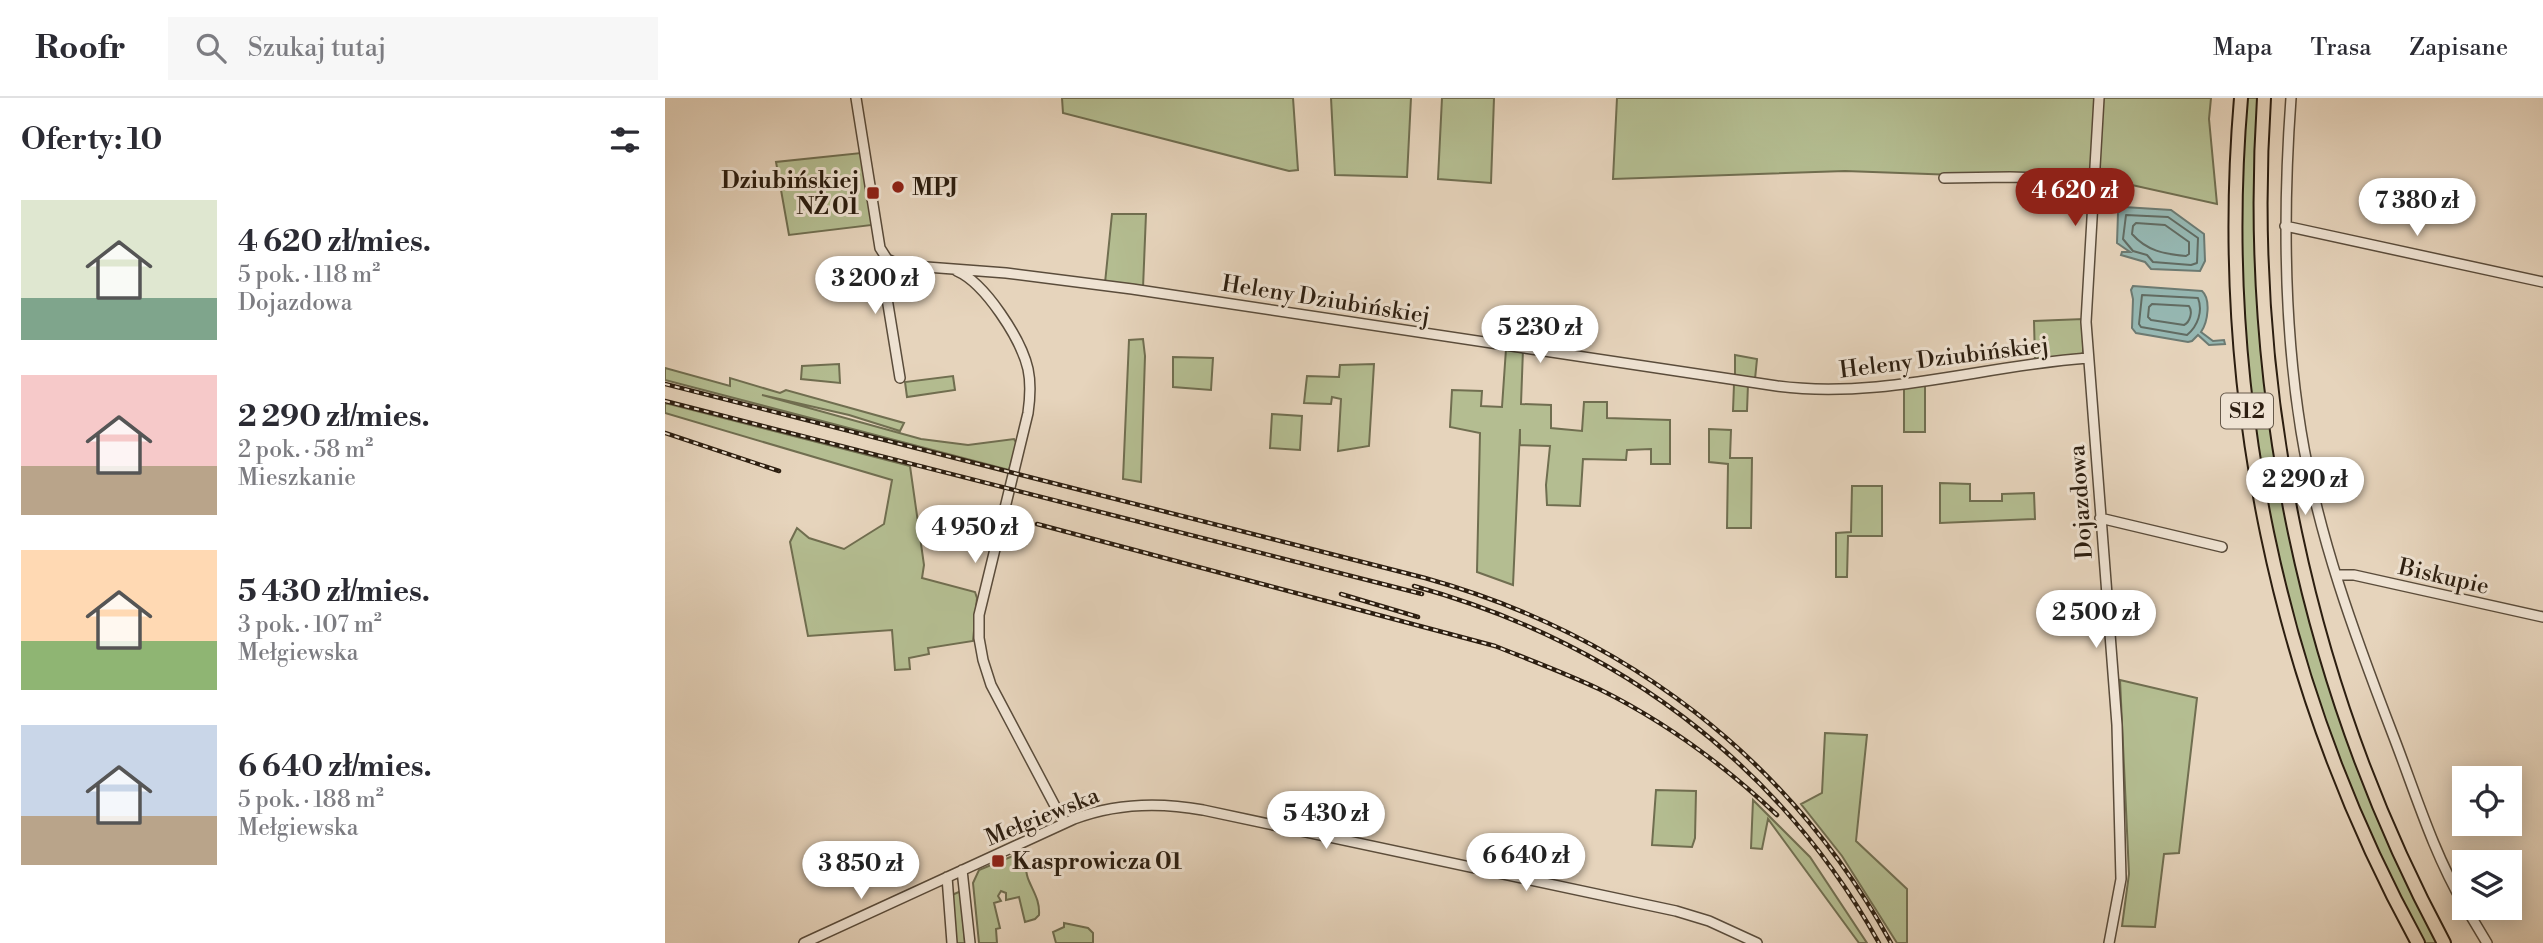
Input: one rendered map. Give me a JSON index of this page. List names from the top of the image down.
{
  "streets": {
    "highway": ["S12"],
    "street": [
      "Heleny Dziubińskiej",
      "Dojazdowa",
      "Biskupie",
      "Mełgiewska"
    ]
  },
  "crossings": [
    ["Heleny Dziubińskiej", "Dojazdowa"]
  ],
  "places": {
    "other": ["MPJ"],
    "transit": ["Dziubińskiej NŻ 01", "Kasprowicza 01"]
  },
  "page": {
    "header": "Roofr",
    "search": "Szukaj tutaj",
    "nav": ["Mapa", "Trasa", "Zapisane"],
    "heading": "Oferty: 10",
    "price": [
      "4 620 zł",
      "7 380 zł",
      "3 200 zł",
      "5 230 zł",
      "2 290 zł",
      "4 950 zł",
      "2 500 zł",
      "5 430 zł",
      "6 640 zł",
      "3 850 zł"
    ],
    "list": [
      {
        "name": "4 620 zł/mies.",
        "note": "5 pok. · 118 m² · Dojazdowa"
      },
      {
        "name": "2 290 zł/mies.",
        "note": "2 pok. · 58 m² · Mieszkanie"
      },
      {
        "name": "5 430 zł/mies.",
        "note": "3 pok. · 107 m² · Mełgiewska"
      },
      {
        "name": "6 640 zł/mies.",
        "note": "5 pok. · 188 m² · Mełgiewska"
      }
    ]
  }
}
